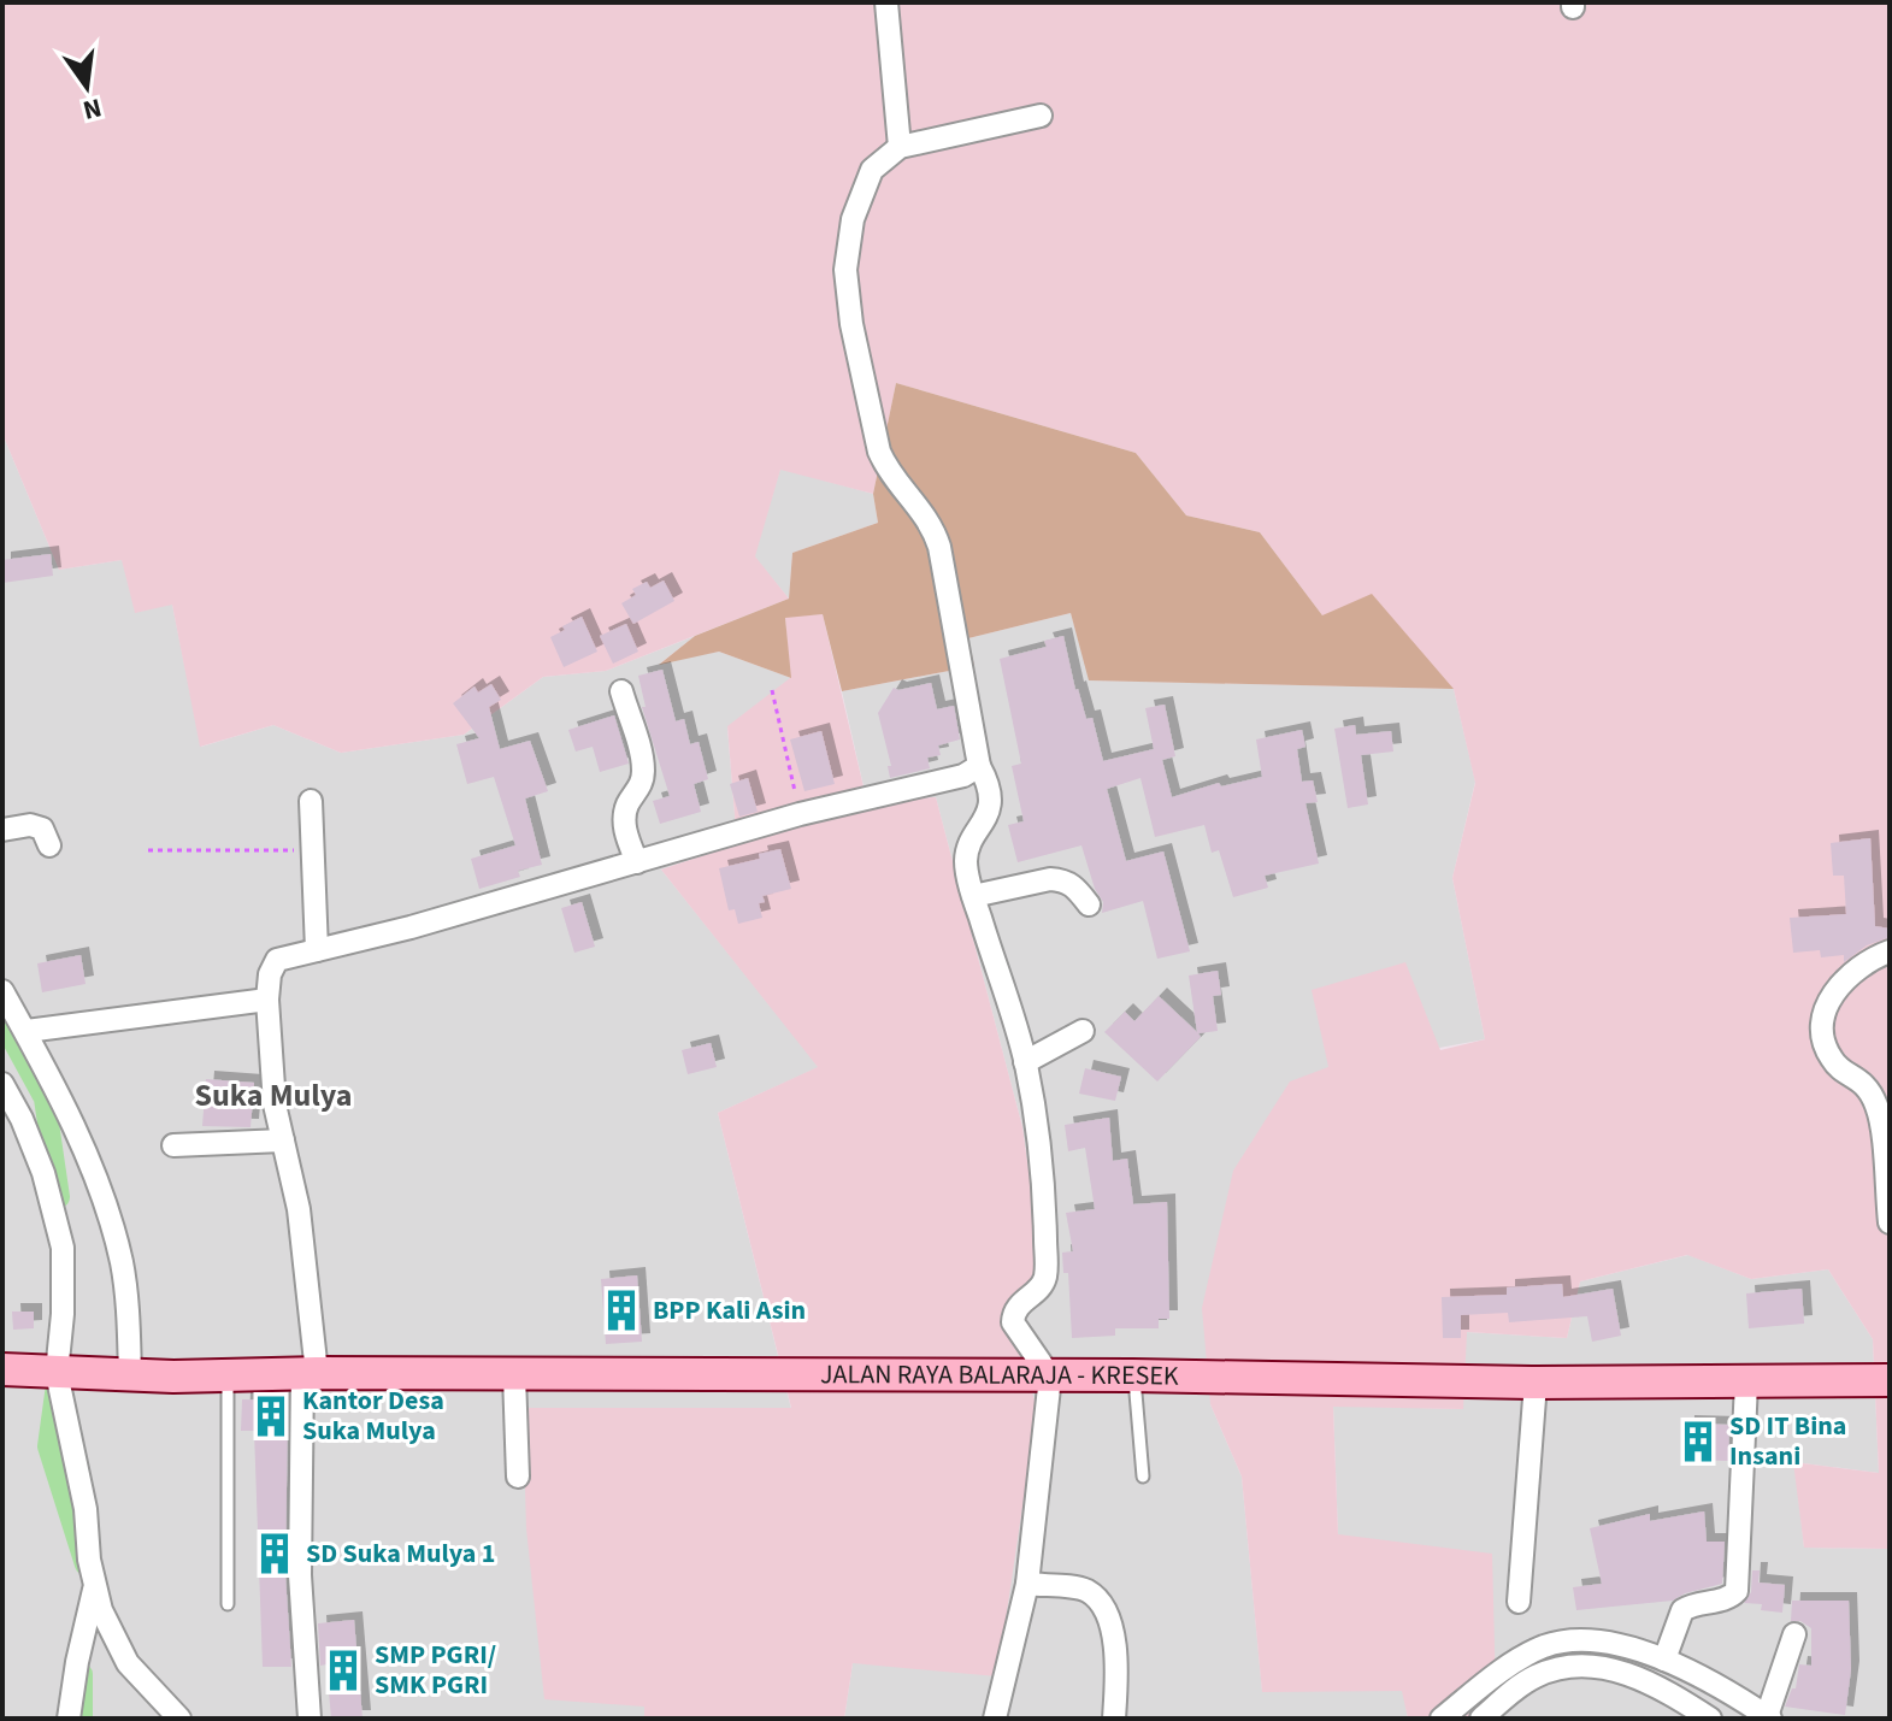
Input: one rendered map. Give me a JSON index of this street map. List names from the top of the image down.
{
  "streets": {
    "street": ["JALAN RAYA BALARAJA - KRESEK"]
  },
  "districts": ["Suka Mulya"],
  "places": {
    "building": [
      "BPP Kali Asin",
      "Kantor Desa Suka Mulya",
      "SD IT Bina Insani",
      "SD Suka Mulya 1",
      "SMP PGRI/ SMK PGRI"
    ]
  },
  "north": "bottom"
}
